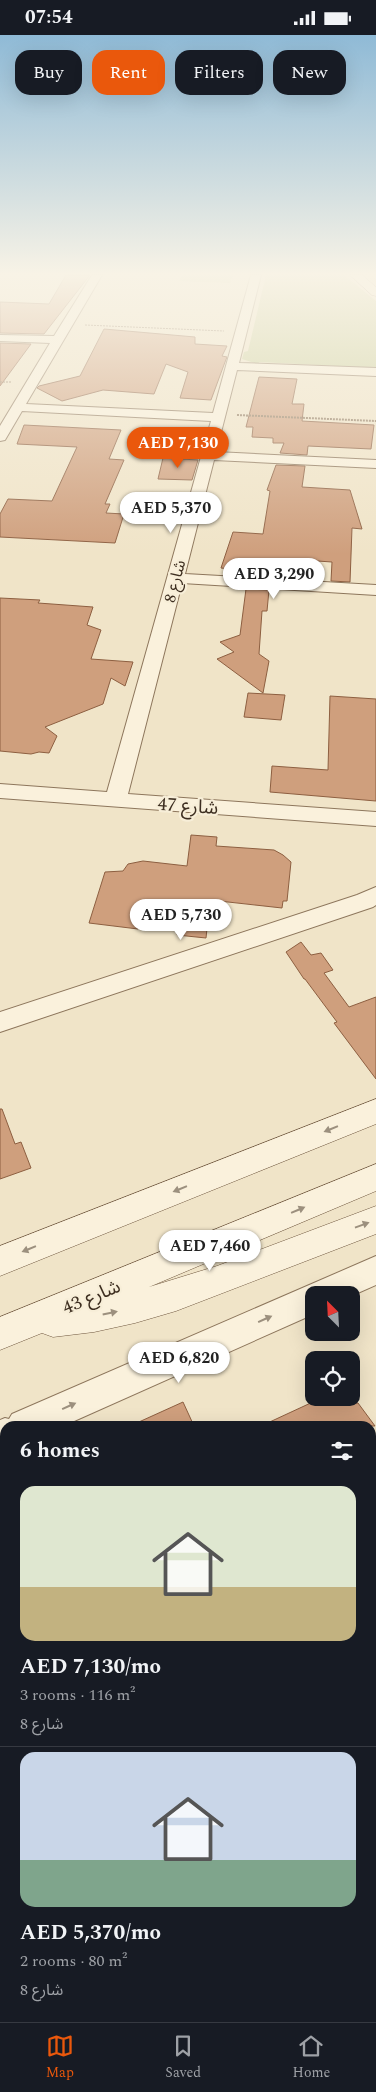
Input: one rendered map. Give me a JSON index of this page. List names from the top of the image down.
{
  "streets": {
    "main road": ["شارع 43"],
    "street": ["شارع 8", "شارع 47"]
  },
  "crossings": [
    ["شارع 8", "شارع 47"]
  ],
  "north": "top left",
  "page": {
    "status": "07:54",
    "chip": [
      "Buy",
      "Rent",
      "Filters",
      "New"
    ],
    "price": [
      "AED 7,130",
      "AED 5,370",
      "AED 3,290",
      "AED 5,730",
      "AED 7,460",
      "AED 6,820"
    ],
    "heading": "6 homes",
    "list": [
      {
        "name": "AED 7,130/mo",
        "note": "3 rooms · 116 m² · شارع 8"
      },
      {
        "name": "AED 5,370/mo",
        "note": "2 rooms · 80 m² · شارع 8"
      }
    ],
    "tabs": ["Map", "Saved", "Home"]
  }
}
